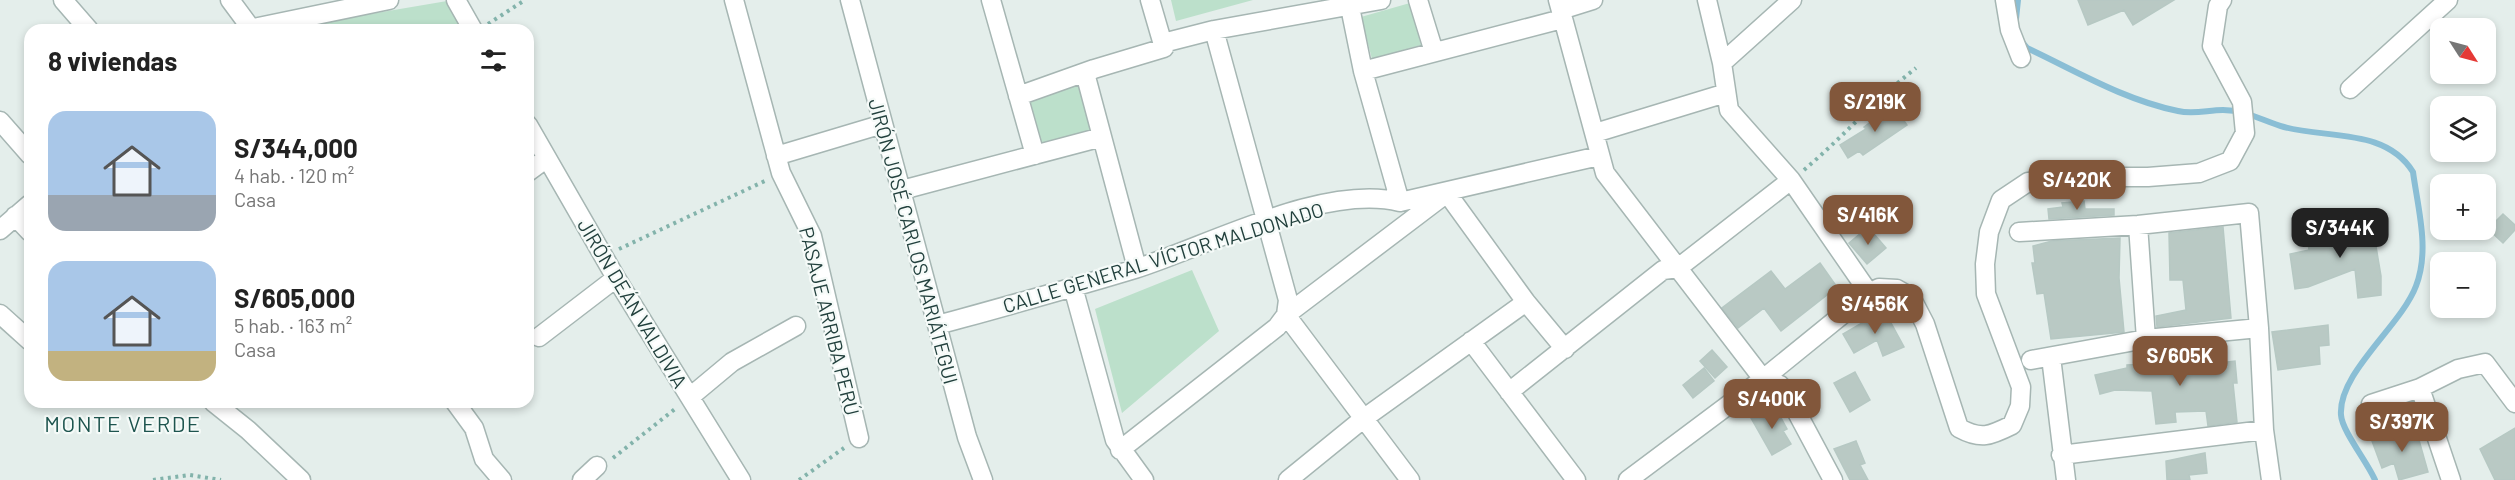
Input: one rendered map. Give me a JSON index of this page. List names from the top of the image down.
{
  "streets": {
    "street": [
      "JIRÓN JOSÉ CARLOS MARIÁTEGUI",
      "CALLE GENERAL VÍCTOR MALDONADO",
      "JIRÓN DEÁN VALDIVIA",
      "PASAJE ARRIBA PERÚ"
    ]
  },
  "crossings": [
    ["JIRÓN JOSÉ CARLOS MARIÁTEGUI", "CALLE GENERAL VÍCTOR MALDONADO"]
  ],
  "districts": ["MONTE VERDE"],
  "north": "bottom right",
  "page": {
    "map_buttons": ["+", "−"],
    "heading": "8 viviendas",
    "price": [
      "S/219K",
      "S/420K",
      "S/416K",
      "S/344K",
      "S/456K",
      "S/605K",
      "S/400K",
      "S/397K"
    ],
    "list": [
      {
        "name": "S/344,000",
        "note": "4 hab. · 120 m² · Casa"
      },
      {
        "name": "S/605,000",
        "note": "5 hab. · 163 m² · Casa"
      }
    ]
  }
}
